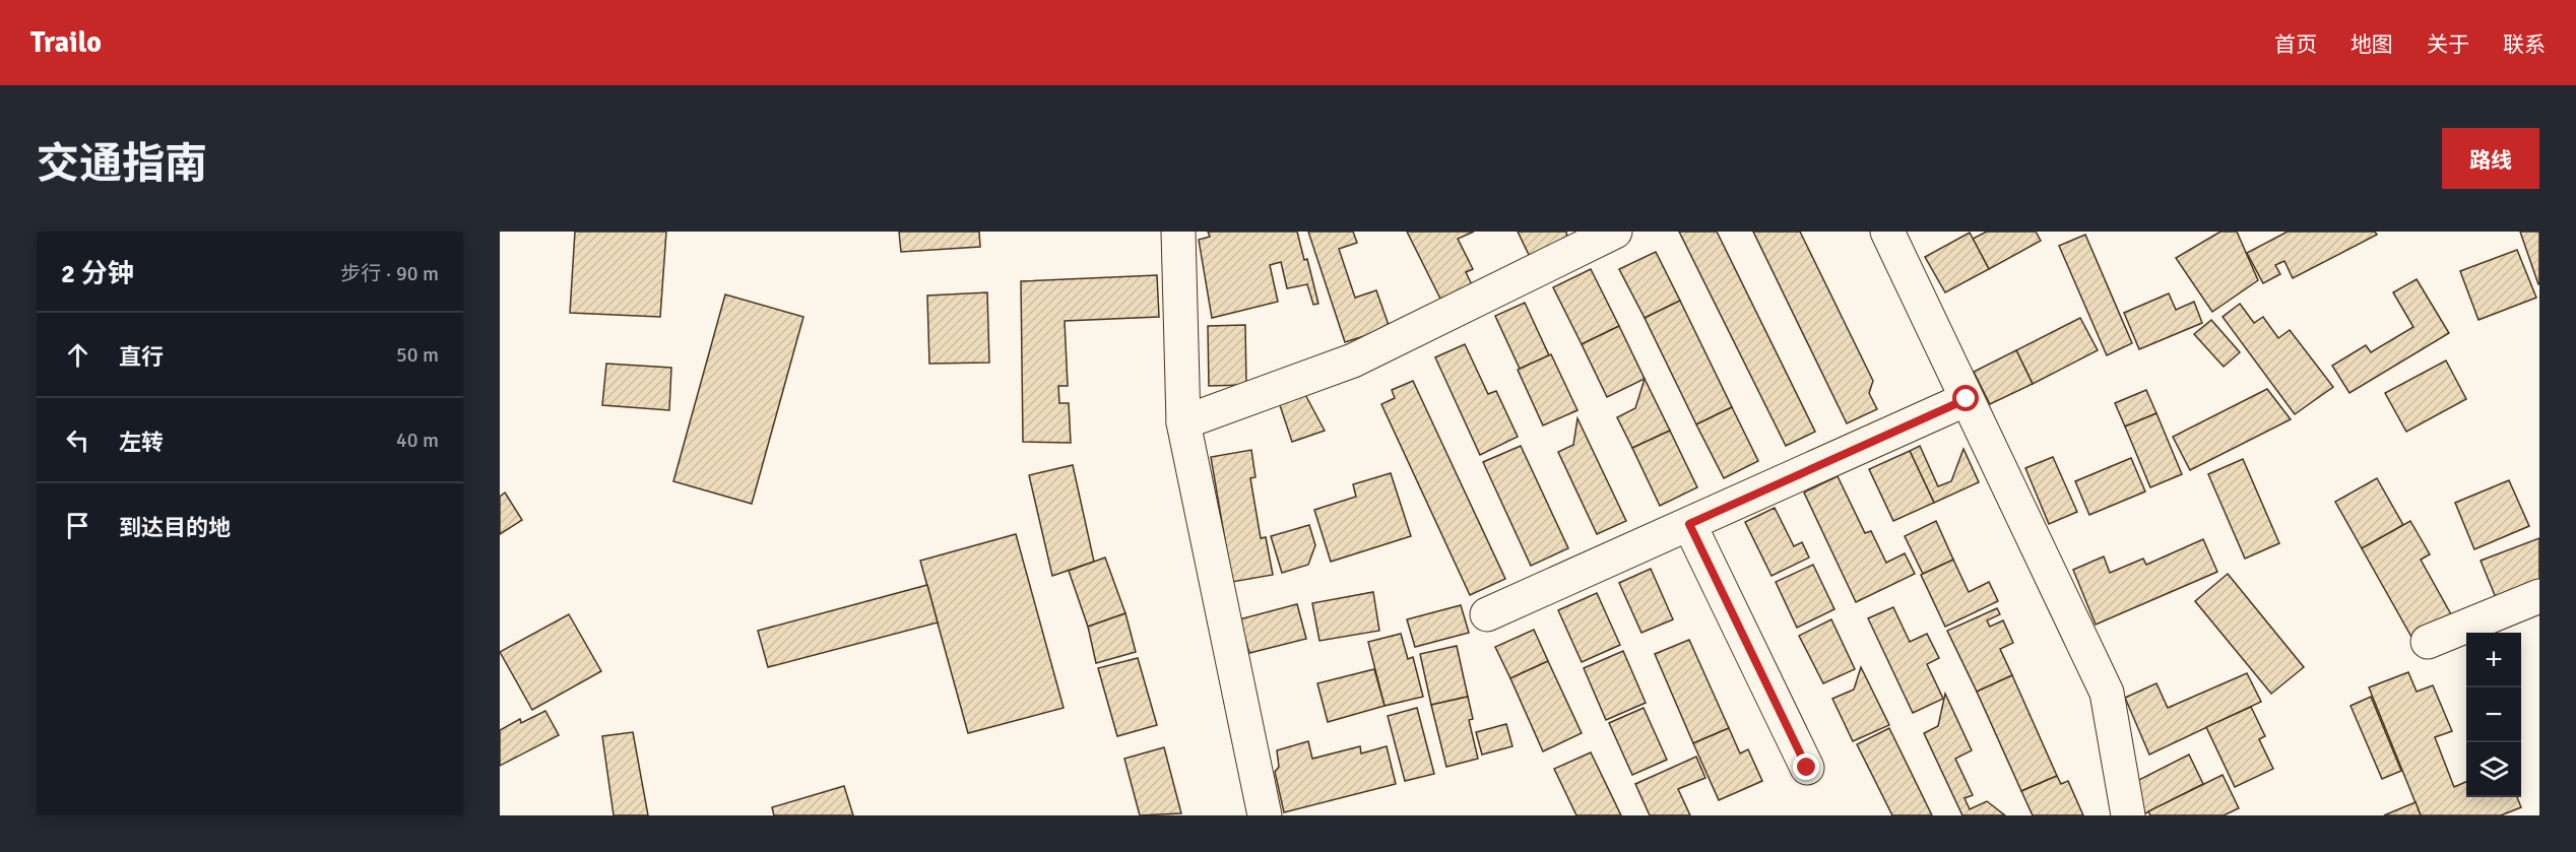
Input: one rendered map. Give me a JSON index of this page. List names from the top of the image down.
{
  "page": {
    "header": "Trailo",
    "nav": [
      "首页",
      "地图",
      "关于",
      "联系"
    ],
    "title": "交通指南",
    "buttons": "路线",
    "heading": ["2 分钟", "步行 · 90 m"],
    "list": [
      ["直行", "50 m"],
      ["左转", "40 m"],
      "到达目的地"
    ],
    "map_buttons": ["+", "−"]
  }
}
